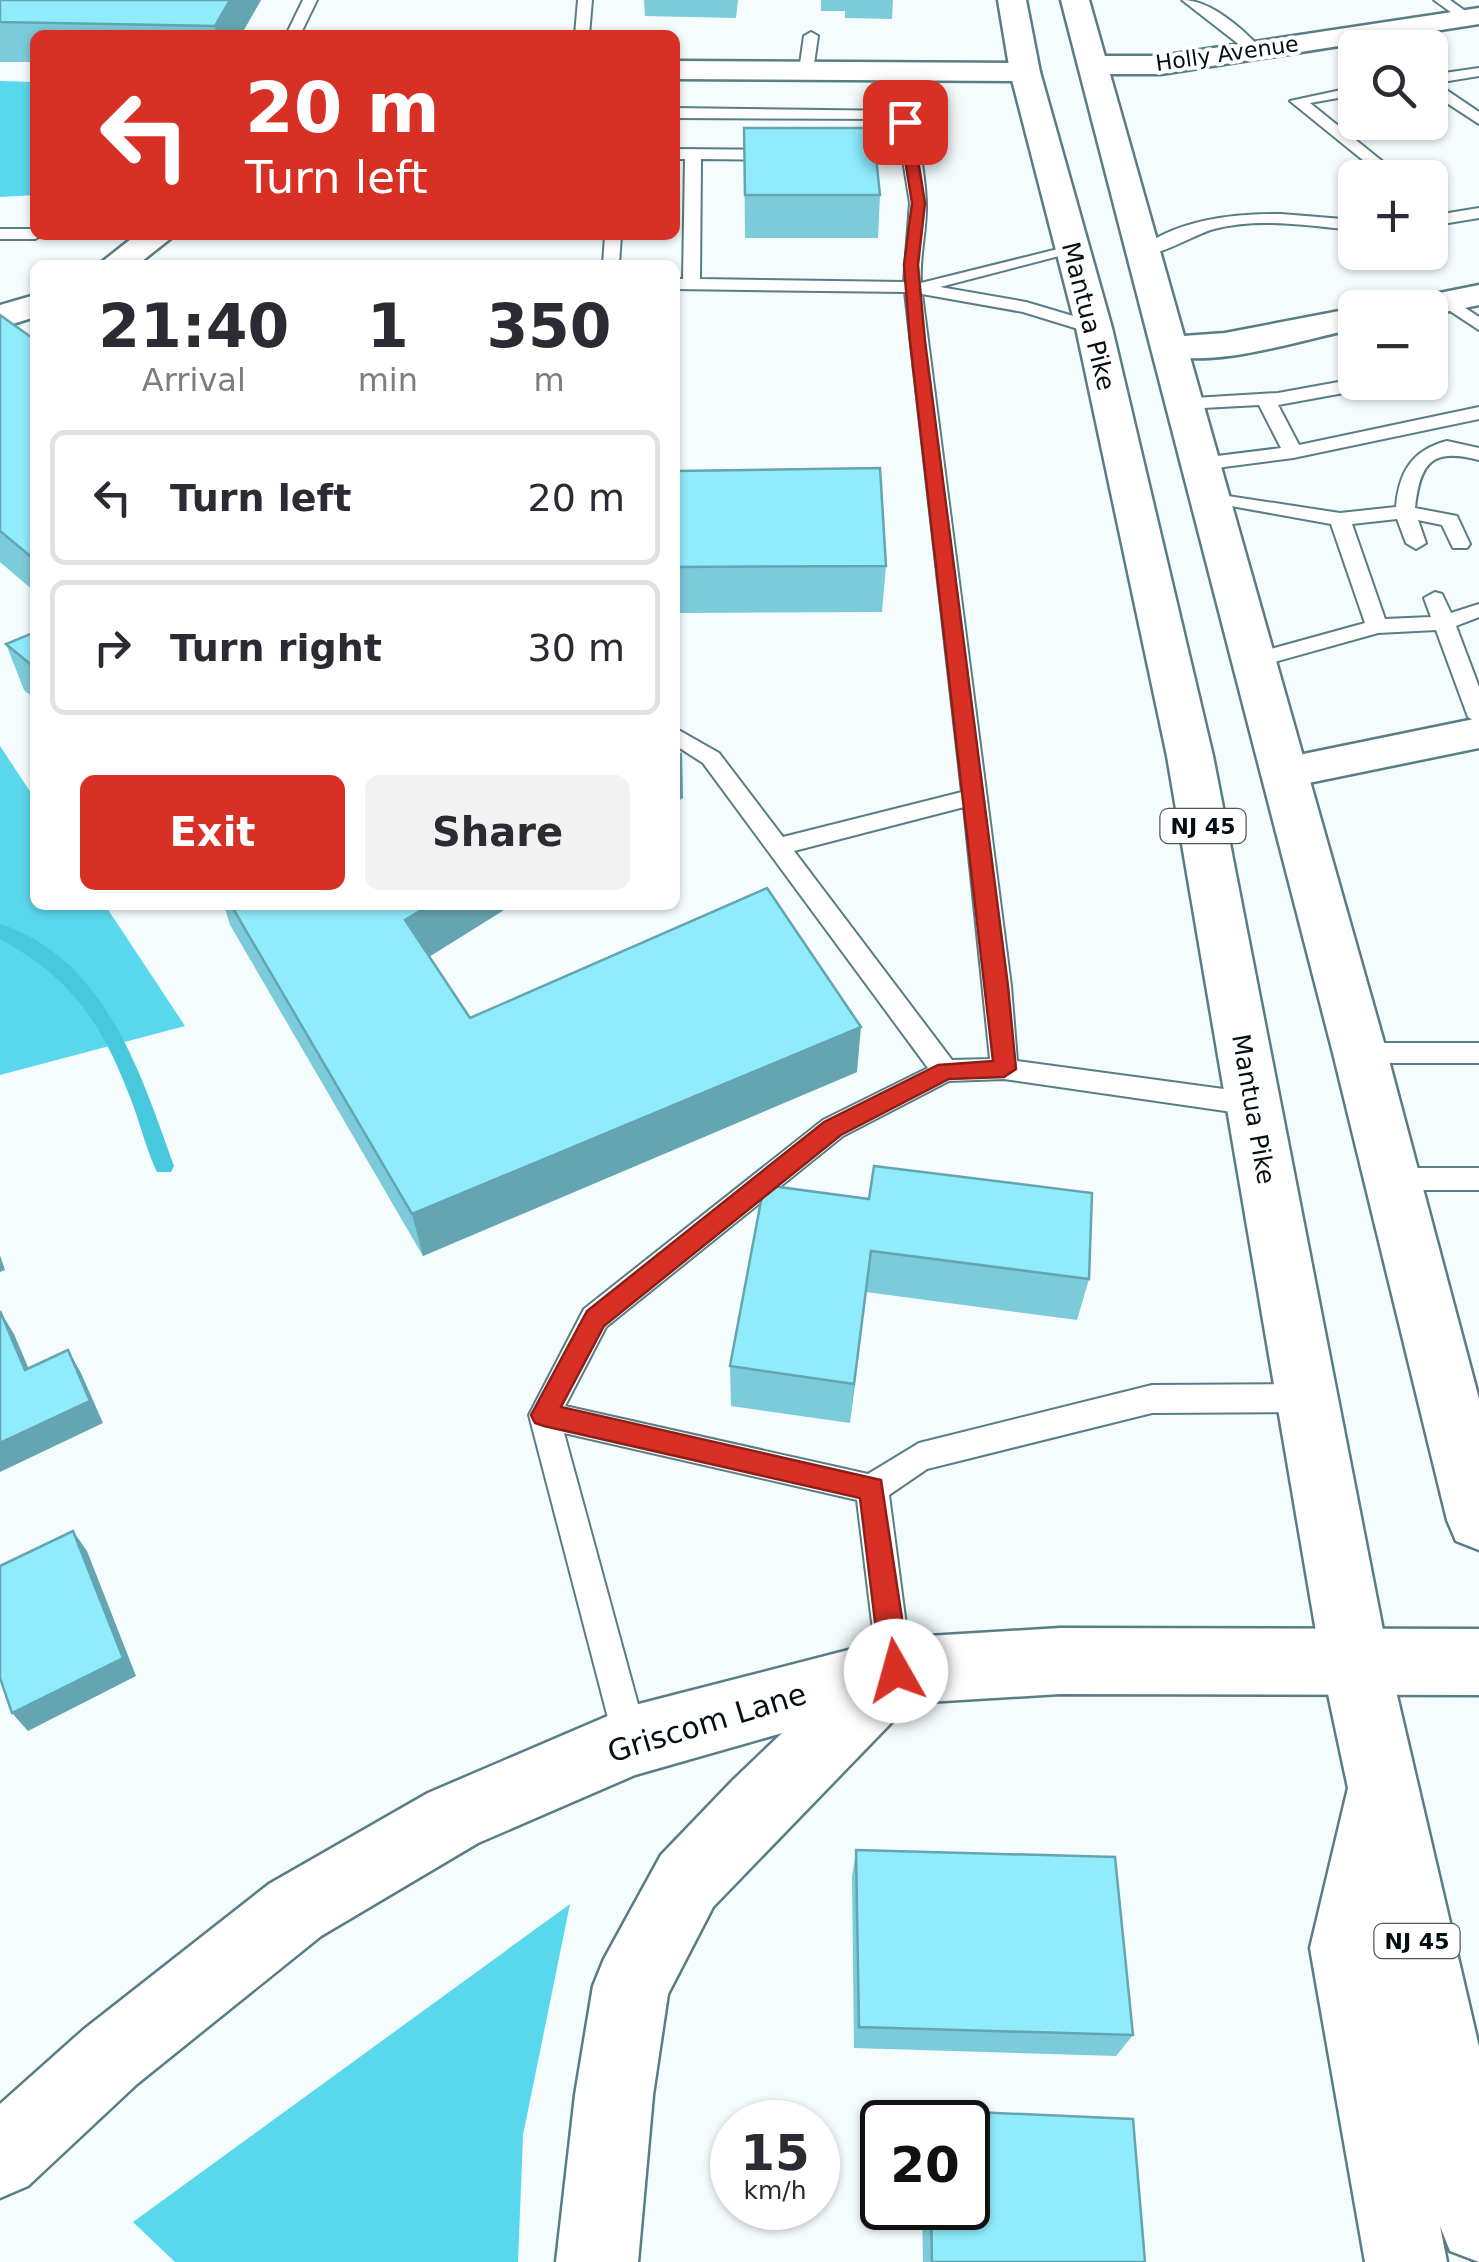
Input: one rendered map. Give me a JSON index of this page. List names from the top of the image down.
{
  "streets": {
    "main road": [
      "Holly Avenue",
      "Mantua Pike",
      "NJ 45",
      "Griscom Lane"
    ]
  },
  "crossings": [
    ["Mantua Pike", "Griscom Lane"]
  ],
  "page": {
    "map_buttons": ["+", "−"],
    "turn": ["20 m", "Turn left"],
    "eta": [
      "21:40",
      "Arrival",
      "1",
      "min",
      "350",
      "m"
    ],
    "list": [
      {
        "name": "Turn left",
        "value": "20 m"
      },
      {
        "name": "Turn right",
        "value": "30 m"
      }
    ],
    "buttons": ["Exit", "Share"],
    "speed": "15 km/h",
    "limit": "20"
  }
}
